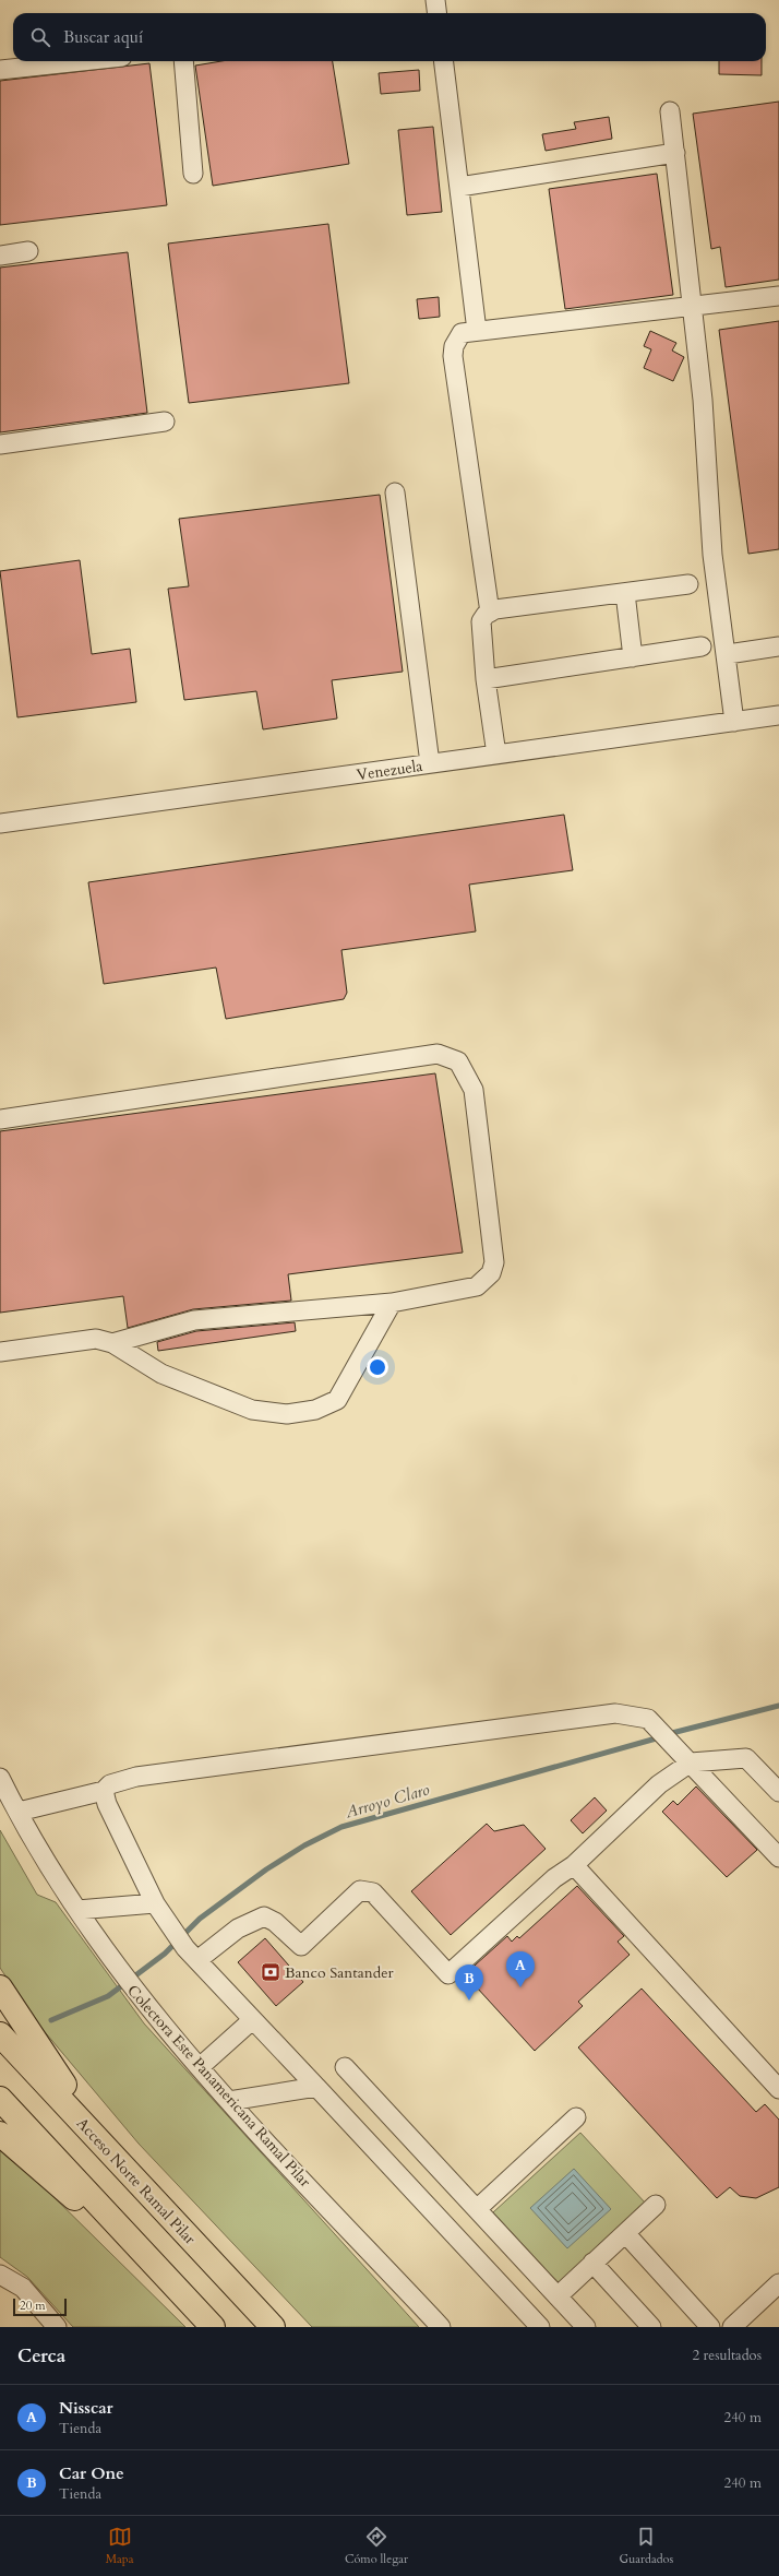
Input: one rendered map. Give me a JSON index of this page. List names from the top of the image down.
{
  "streets": {
    "highway": ["Acceso Norte Ramal Pilar"],
    "street": ["Venezuela", "Colectora Este Panamericana Ramal Pilar"]
  },
  "water": ["Arroyo Claro"],
  "places": {
    "bank": ["Banco Santander"]
  },
  "scale_bar": "20 m",
  "page": {
    "search": "Buscar aquí",
    "pins": ["A", "B"],
    "scale": "20 m",
    "heading": ["Cerca", "2 resultados"],
    "list": [
      {
        "mark": "A",
        "name": "Nisscar",
        "note": "Tienda",
        "value": "240 m"
      },
      {
        "mark": "B",
        "name": "Car One",
        "note": "Tienda",
        "value": "240 m"
      }
    ],
    "nav": ["Mapa", "Cómo llegar", "Guardados"]
  }
}
